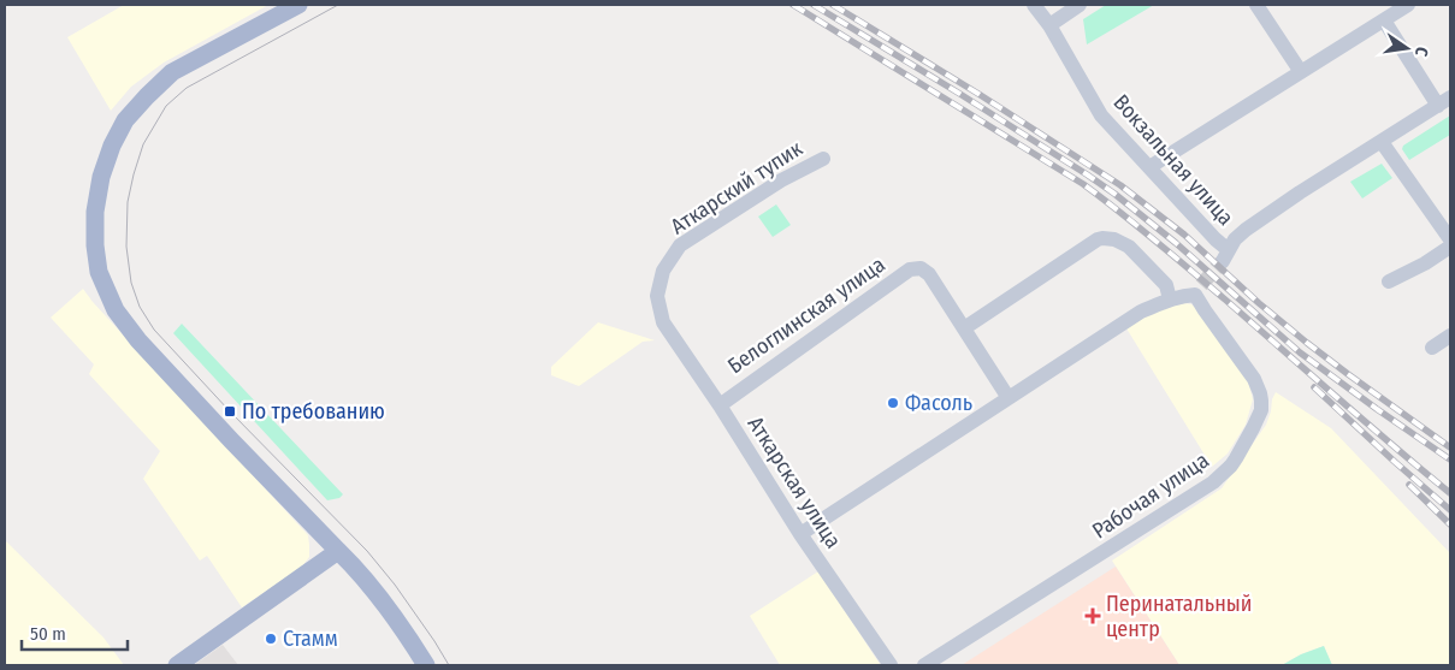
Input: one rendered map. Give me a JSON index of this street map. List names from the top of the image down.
{
  "streets": {
    "street": [
      "Вокзальная улица",
      "Аткарский тупик",
      "Белоглинская улица",
      "Аткарская улица",
      "Рабочая улица"
    ]
  },
  "crossings": [
    ["Аткарский тупик", "Аткарская улица"],
    ["Белоглинская улица", "Аткарская улица"]
  ],
  "places": {
    "other": ["Фасоль", "Стамм"],
    "transit": ["По требованию"],
    "health": ["Перинатальный центр"]
  },
  "scale_bar": "50 m",
  "north": "right"
}
